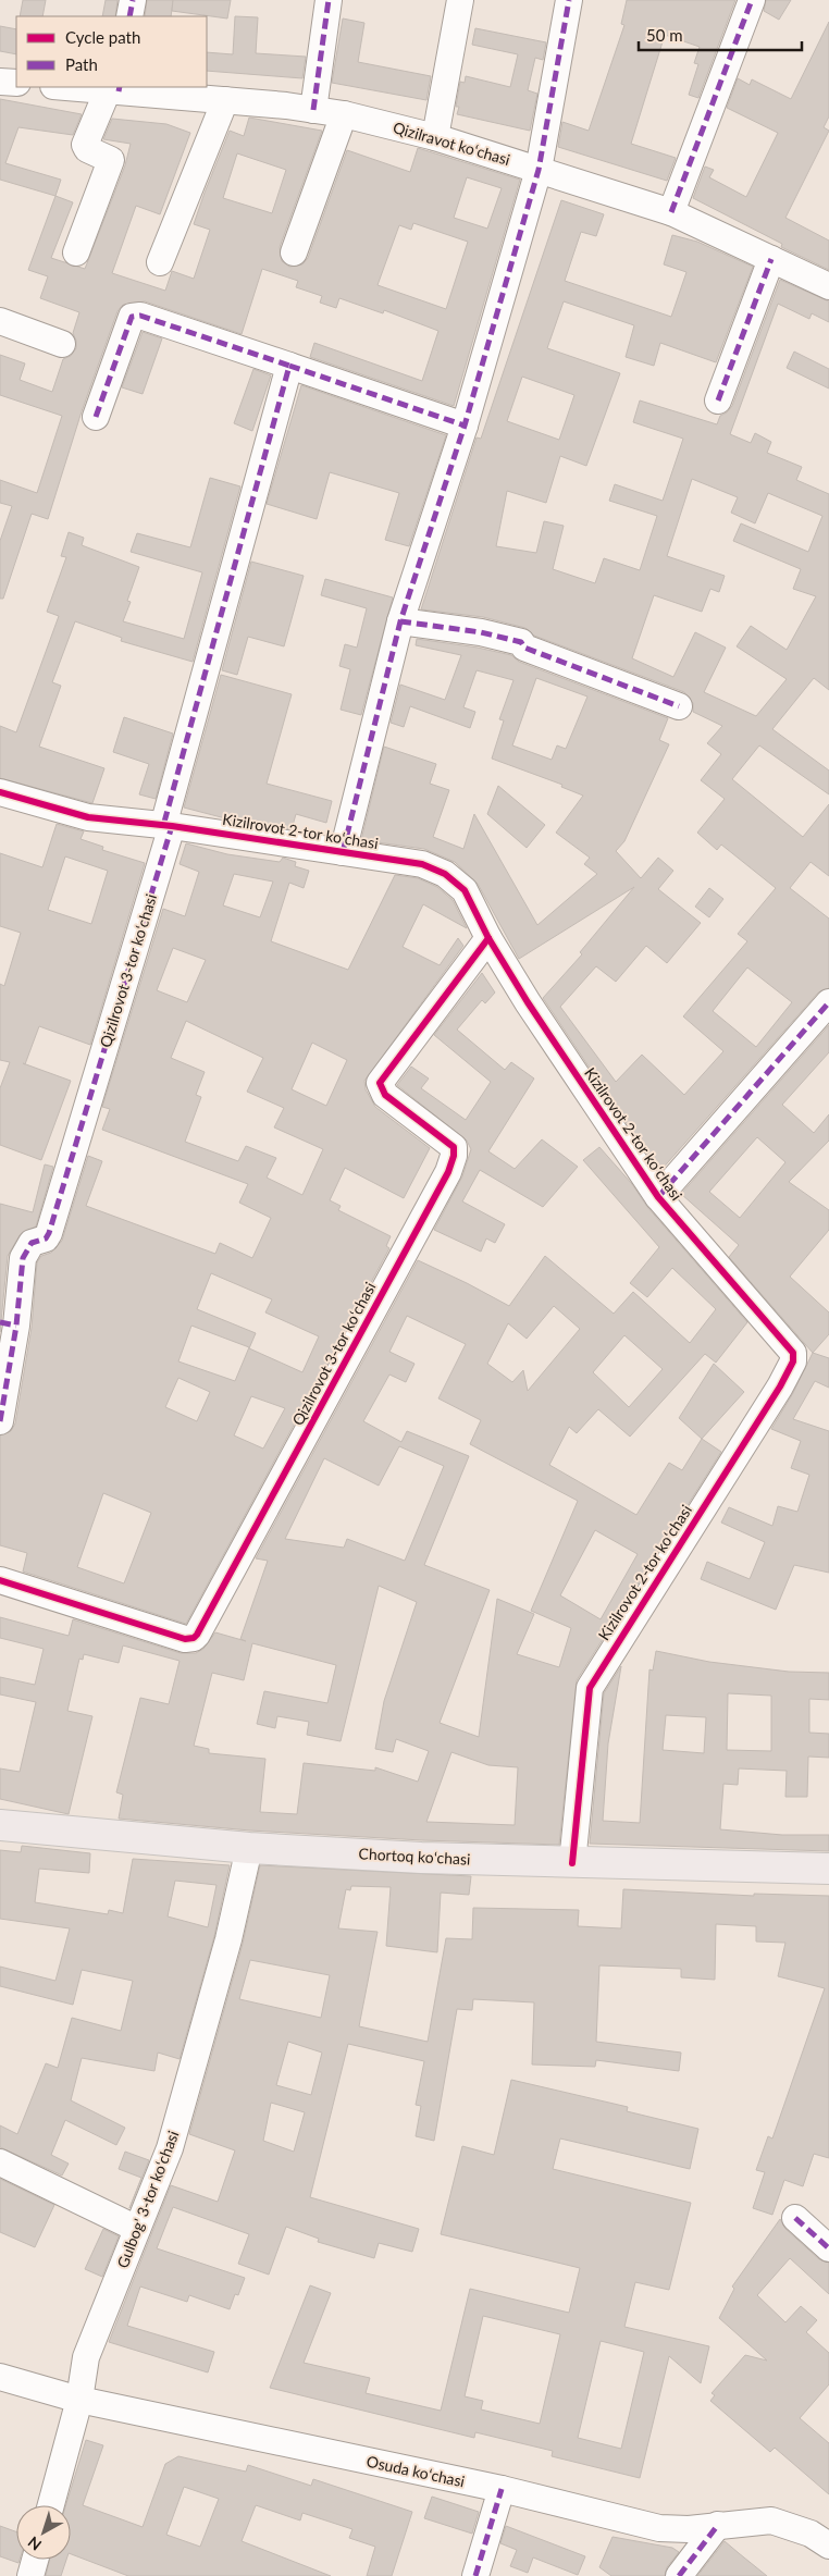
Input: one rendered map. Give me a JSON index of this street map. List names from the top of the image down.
{
  "streets": {
    "main road": ["Chortoq koʻchasi"],
    "street": [
      "Qizilravot koʻchasi",
      "Kizilrovot 2-tor koʻchasi",
      "Qizilrovot 3-tor koʻchasi",
      "Gulbog' 3-tor koʻchasi",
      "Osuda koʻchasi"
    ]
  },
  "crossings": [
    ["Kizilrovot 2-tor koʻchasi", "Qizilrovot 3-tor koʻchasi"],
    ["Kizilrovot 2-tor koʻchasi", "Chortoq koʻchasi"],
    ["Chortoq koʻchasi", "Gulbog' 3-tor koʻchasi"],
    ["Gulbog' 3-tor koʻchasi", "Osuda koʻchasi"]
  ],
  "legend": ["Cycle path", "Path"],
  "scale_bar": "50 m",
  "north": "bottom left"
}
